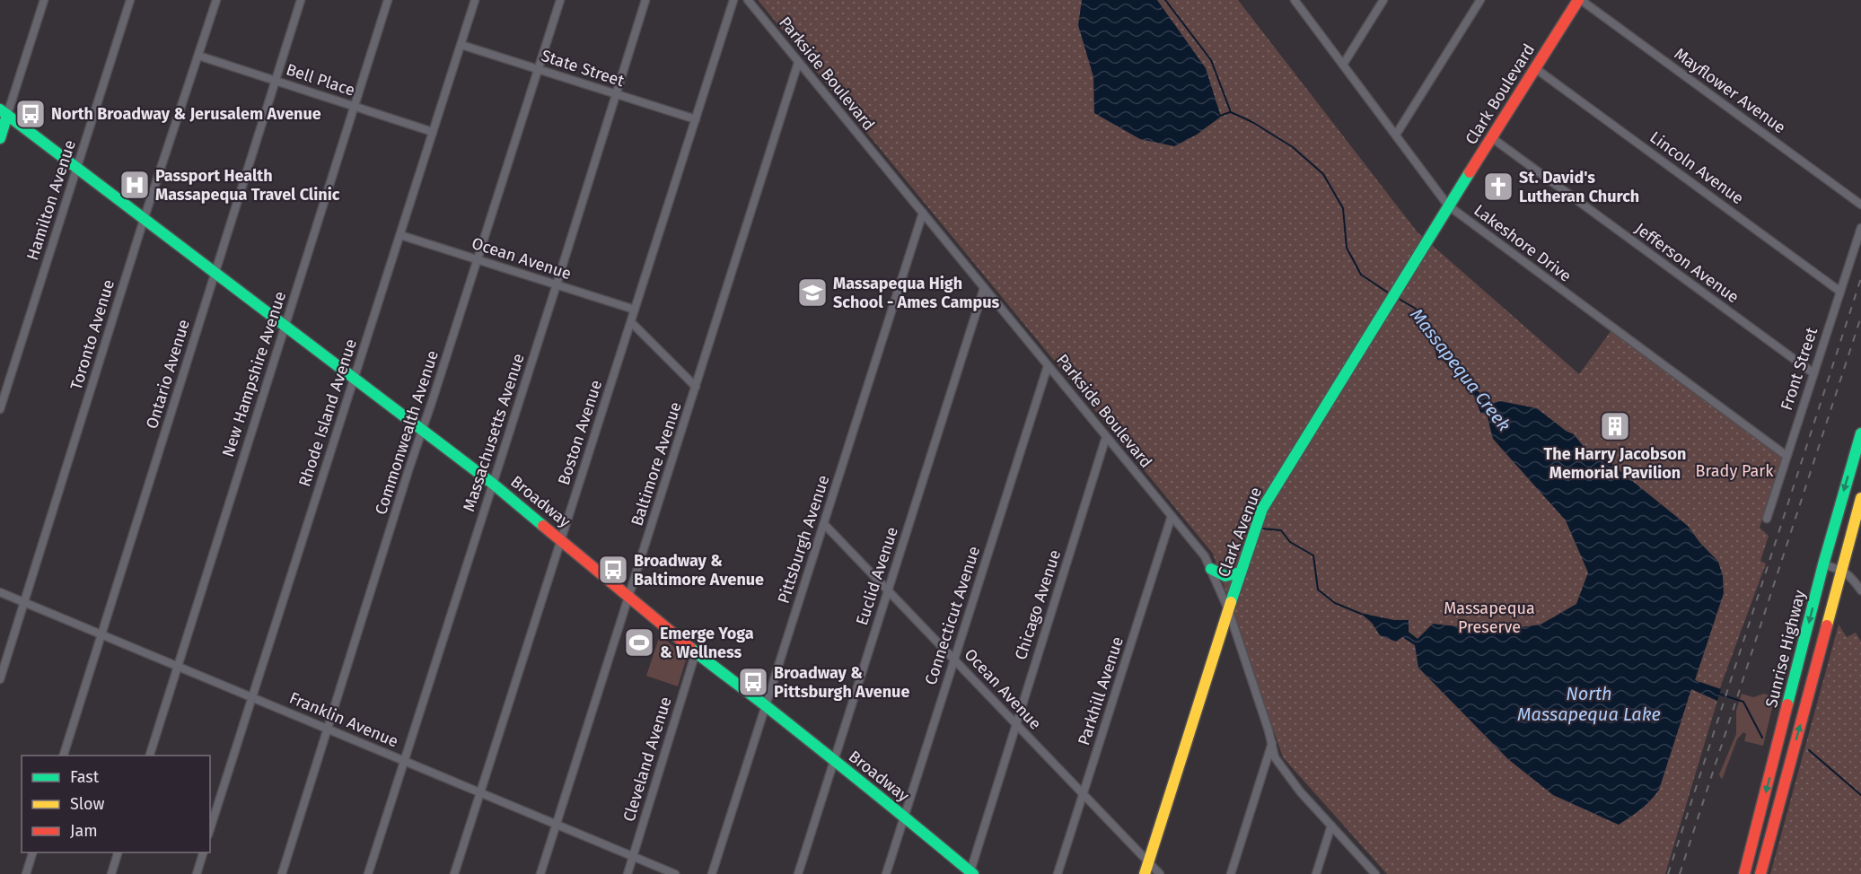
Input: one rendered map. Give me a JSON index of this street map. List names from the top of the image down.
{
  "streets": {
    "main road": [
      "Clark Boulevard",
      "Broadway",
      "Clark Avenue",
      "Sunrise Highway"
    ],
    "street": [
      "State Street",
      "Parkside Boulevard",
      "Bell Place",
      "Mayflower Avenue",
      "Lincoln Avenue",
      "Hamilton Avenue",
      "Lakeshore Drive",
      "Ocean Avenue",
      "Jefferson Avenue",
      "Toronto Avenue",
      "Front Street",
      "Ontario Avenue",
      "New Hampshire Avenue",
      "Rhode Island Avenue",
      "Commonwealth Avenue",
      "Massachusetts Avenue",
      "Boston Avenue",
      "Baltimore Avenue",
      "Pittsburgh Avenue",
      "Euclid Avenue",
      "Chicago Avenue",
      "Connecticut Avenue",
      "Parkhill Avenue",
      "Franklin Avenue",
      "Cleveland Avenue"
    ]
  },
  "crossings": [
    ["State Street", "Rhode Island Avenue"],
    ["State Street", "Commonwealth Avenue"],
    ["State Street", "Massachusetts Avenue"],
    ["State Street", "Boston Avenue"],
    ["Parkside Boulevard", "Baltimore Avenue"],
    ["Parkside Boulevard", "Clark Avenue"],
    ["Parkside Boulevard", "Pittsburgh Avenue"],
    ["Parkside Boulevard", "Euclid Avenue"],
    ["Parkside Boulevard", "Chicago Avenue"],
    ["Parkside Boulevard", "Connecticut Avenue"],
    ["Parkside Boulevard", "Parkhill Avenue"],
    ["Bell Place", "Toronto Avenue"],
    ["Bell Place", "Ontario Avenue"],
    ["Bell Place", "New Hampshire Avenue"],
    ["Bell Place", "Rhode Island Avenue"],
    ["Mayflower Avenue", "Clark Boulevard"],
    ["Clark Boulevard", "Lincoln Avenue"],
    ["Clark Boulevard", "Lakeshore Drive"],
    ["Clark Boulevard", "Jefferson Avenue"],
    ["Clark Boulevard", "Clark Avenue"],
    ["Lincoln Avenue", "Front Street"],
    ["Hamilton Avenue", "Broadway"],
    ["Lakeshore Drive", "Front Street"],
    ["Lakeshore Drive", "Clark Avenue"],
    ["Ocean Avenue", "Rhode Island Avenue"],
    ["Ocean Avenue", "Commonwealth Avenue"],
    ["Ocean Avenue", "Massachusetts Avenue"],
    ["Ocean Avenue", "Boston Avenue"],
    ["Ocean Avenue", "Clark Avenue"],
    ["Ocean Avenue", "Pittsburgh Avenue"],
    ["Ocean Avenue", "Euclid Avenue"],
    ["Ocean Avenue", "Chicago Avenue"],
    ["Ocean Avenue", "Connecticut Avenue"],
    ["Ocean Avenue", "Parkhill Avenue"],
    ["Jefferson Avenue", "Front Street"],
    ["Toronto Avenue", "Broadway"],
    ["Toronto Avenue", "Franklin Avenue"],
    ["Ontario Avenue", "Broadway"],
    ["Ontario Avenue", "Franklin Avenue"],
    ["New Hampshire Avenue", "Broadway"],
    ["New Hampshire Avenue", "Franklin Avenue"],
    ["Rhode Island Avenue", "Broadway"],
    ["Rhode Island Avenue", "Franklin Avenue"],
    ["Commonwealth Avenue", "Broadway"],
    ["Commonwealth Avenue", "Franklin Avenue"],
    ["Massachusetts Avenue", "Broadway"],
    ["Massachusetts Avenue", "Franklin Avenue"],
    ["Boston Avenue", "Broadway"],
    ["Boston Avenue", "Franklin Avenue"],
    ["Baltimore Avenue", "Broadway"],
    ["Baltimore Avenue", "Franklin Avenue"],
    ["Broadway", "Pittsburgh Avenue"],
    ["Broadway", "Euclid Avenue"],
    ["Broadway", "Chicago Avenue"],
    ["Broadway", "Connecticut Avenue"],
    ["Broadway", "Cleveland Avenue"],
    ["Franklin Avenue", "Cleveland Avenue"]
  ],
  "water": ["Massapequa Creek", "North Massapequa Lake"],
  "parks": ["Brady Park", "Massapequa Preserve"],
  "places": {
    "bus stop": ["North Broadway & Jerusalem Avenue", "Broadway & Baltimore Avenue", "Broadway & Pittsburgh Avenue"],
    "hospital": ["Passport Health Massapequa Travel Clinic"],
    "church": ["St. David's Lutheran Church"],
    "school or university": ["Massapequa High School - Ames Campus"],
    "building": ["The Harry Jacobson Memorial Pavilion"],
    "sports": ["Emerge Yoga & Wellness"]
  },
  "legend": ["Fast", "Slow", "Jam"]
}
